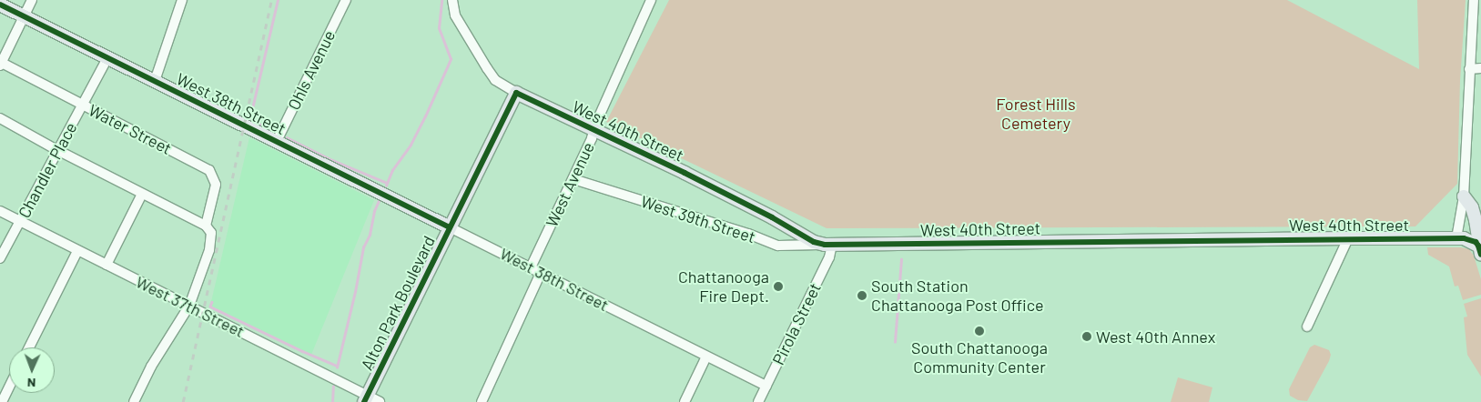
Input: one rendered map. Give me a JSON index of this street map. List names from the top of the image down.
{
  "streets": {
    "main road": ["West 38th Street", "West 40th Street", "Alton Park Boulevard"],
    "street": [
      "Ohls Avenue",
      "Water Street",
      "Chandler Place",
      "West Avenue",
      "West 39th Street",
      "West 37th Street",
      "Pirola Street"
    ]
  },
  "crossings": [
    ["Ohls Avenue", "West 38th Street"],
    ["West 38th Street", "Chandler Place"],
    ["West 38th Street", "West Avenue"],
    ["West 38th Street", "Alton Park Boulevard"],
    ["West 38th Street", "Pirola Street"],
    ["Water Street", "Chandler Place"],
    ["Water Street", "West 37th Street"],
    ["West 40th Street", "West Avenue"],
    ["West 40th Street", "West 39th Street"],
    ["West 40th Street", "Alton Park Boulevard"],
    ["West 40th Street", "Pirola Street"],
    ["Chandler Place", "West 37th Street"],
    ["West Avenue", "West 39th Street"],
    ["West 39th Street", "Pirola Street"],
    ["Alton Park Boulevard", "West 37th Street"]
  ],
  "parks": ["Forest Hills Cemetery"],
  "places": [
    "Chattanooga Fire Dept.",
    "South Station Chattanooga Post Office",
    "South Chattanooga Community Center",
    "West 40th Annex"
  ],
  "north": "bottom"
}
